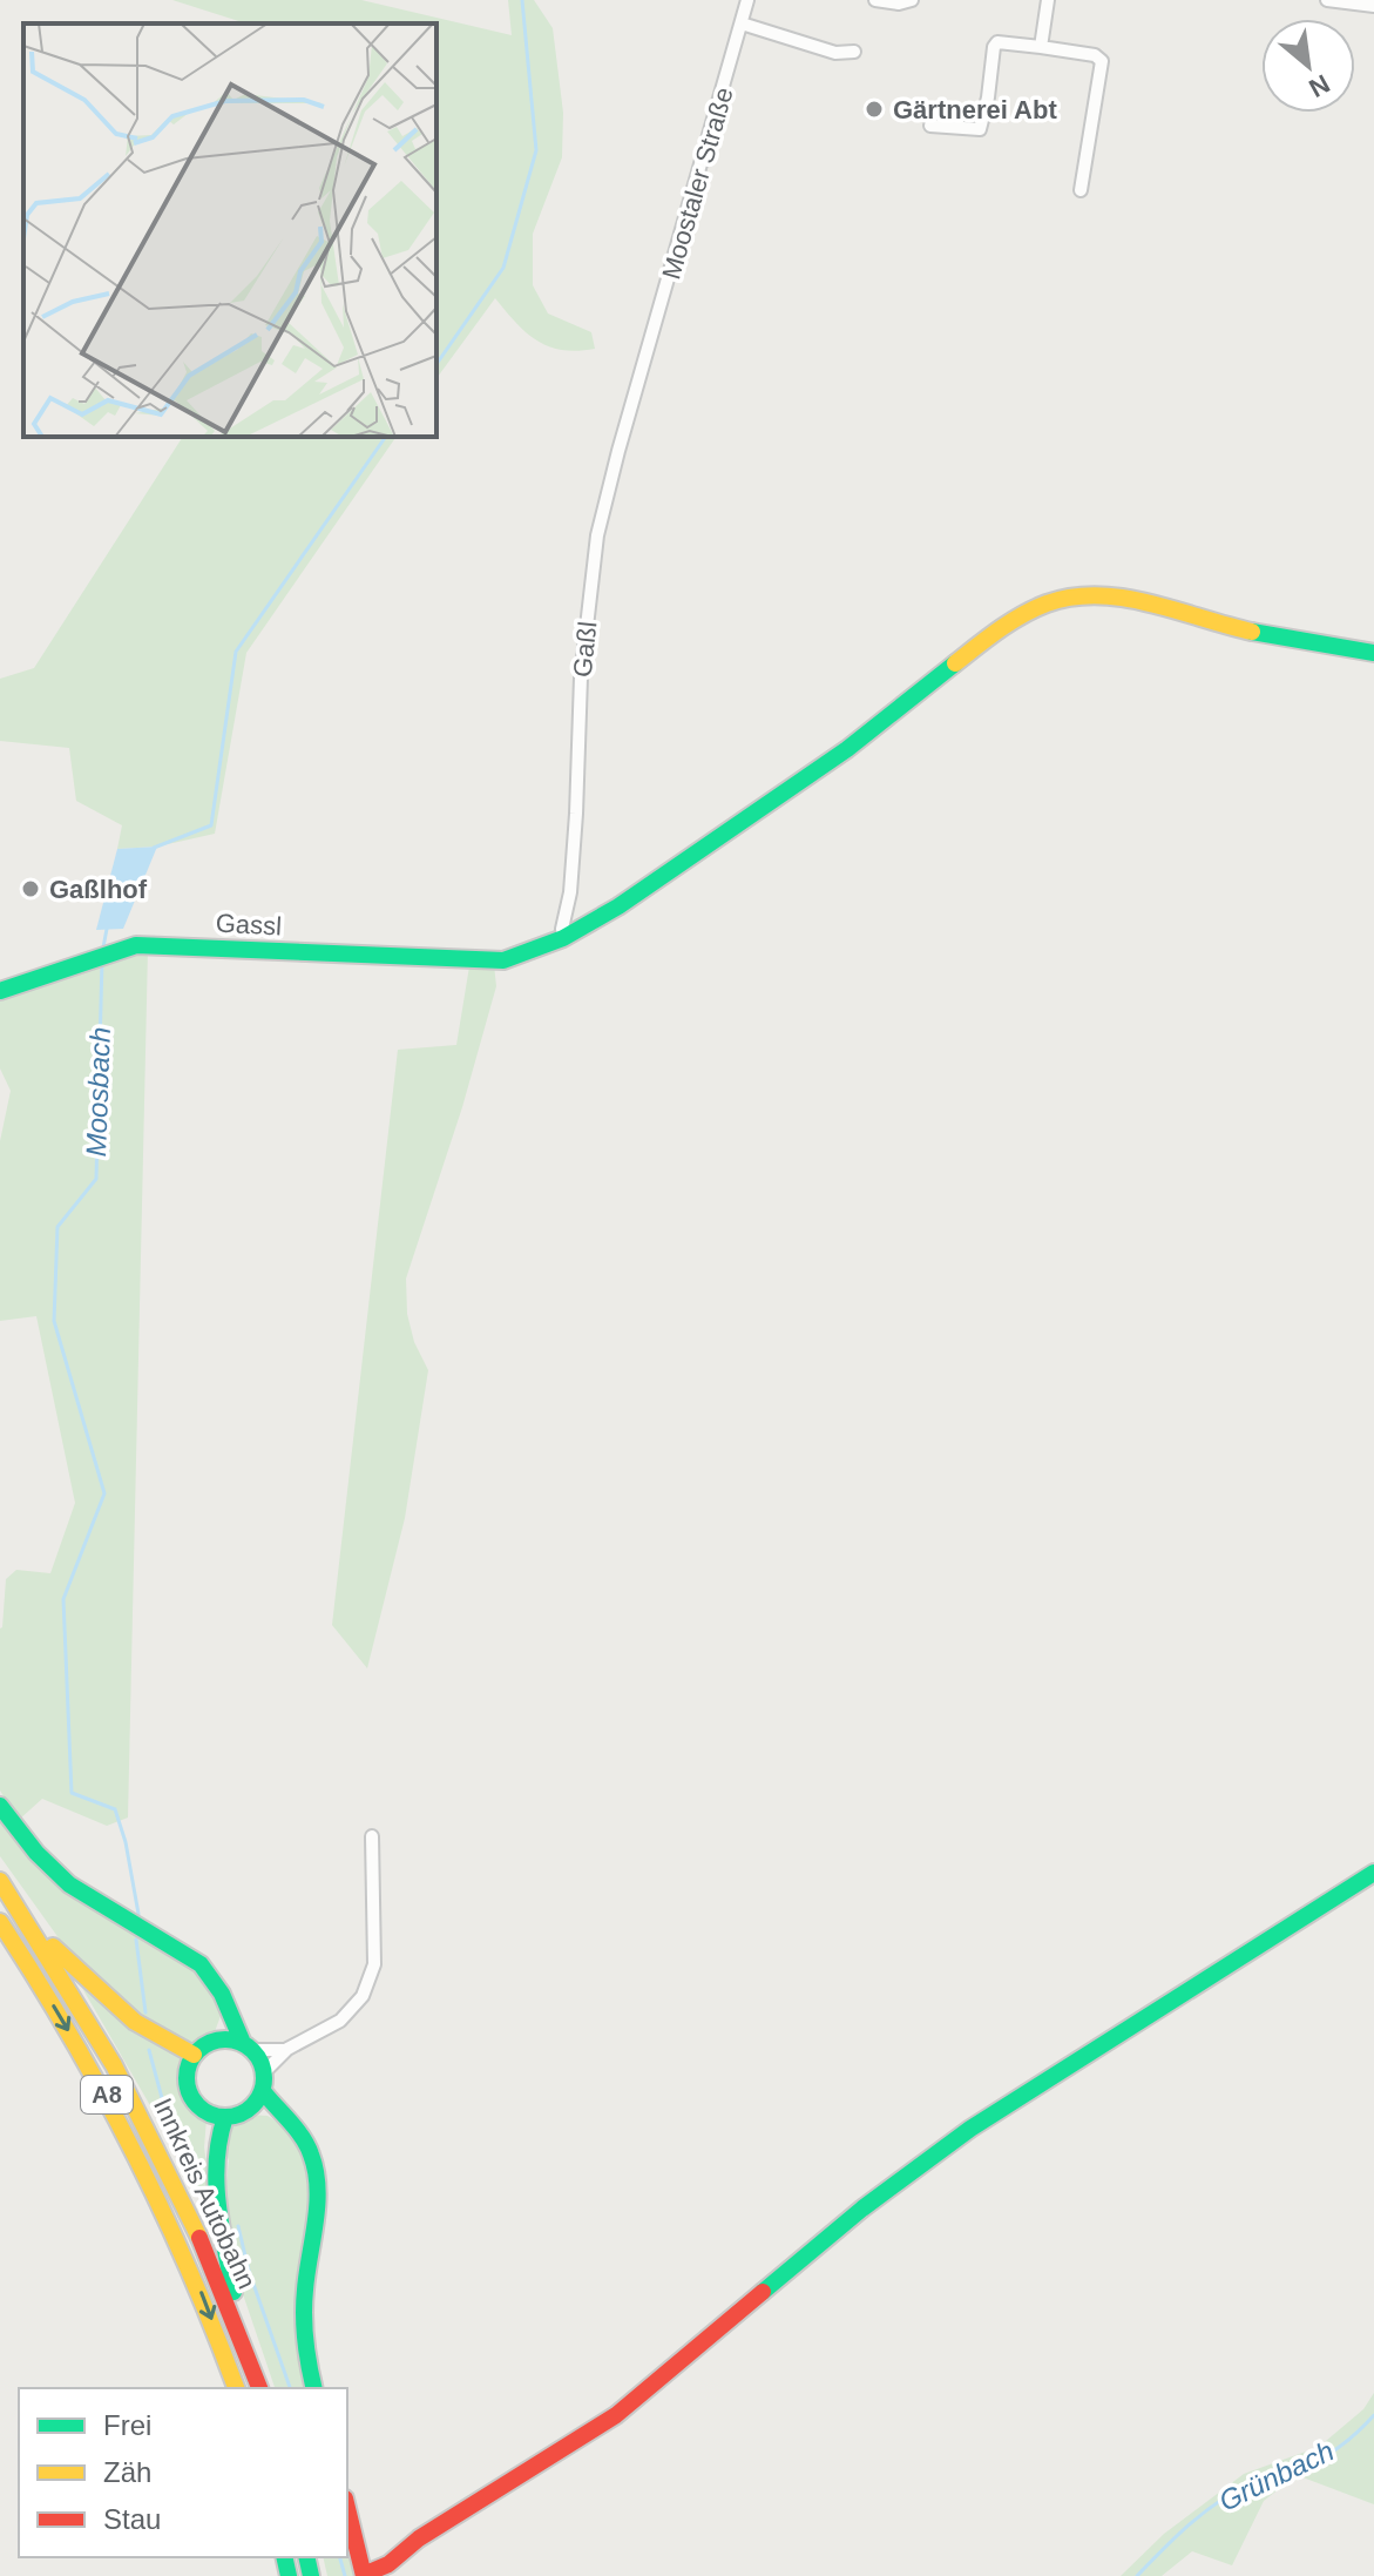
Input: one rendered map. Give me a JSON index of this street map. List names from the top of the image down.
{
  "streets": {
    "main road": ["Gassl", "A8", "Innkreis Autobahn"],
    "street": ["Moostaler Straße", "Gaßl"]
  },
  "crossings": [
    ["Moostaler Straße", "Gaßl"],
    ["Gaßl", "Gassl"]
  ],
  "water": ["Moosbach", "Grünbach"],
  "places": ["Gärtnerei Abt", "Gaßlhof"],
  "legend": ["Frei", "Zäh", "Stau"],
  "north": "bottom right"
}
